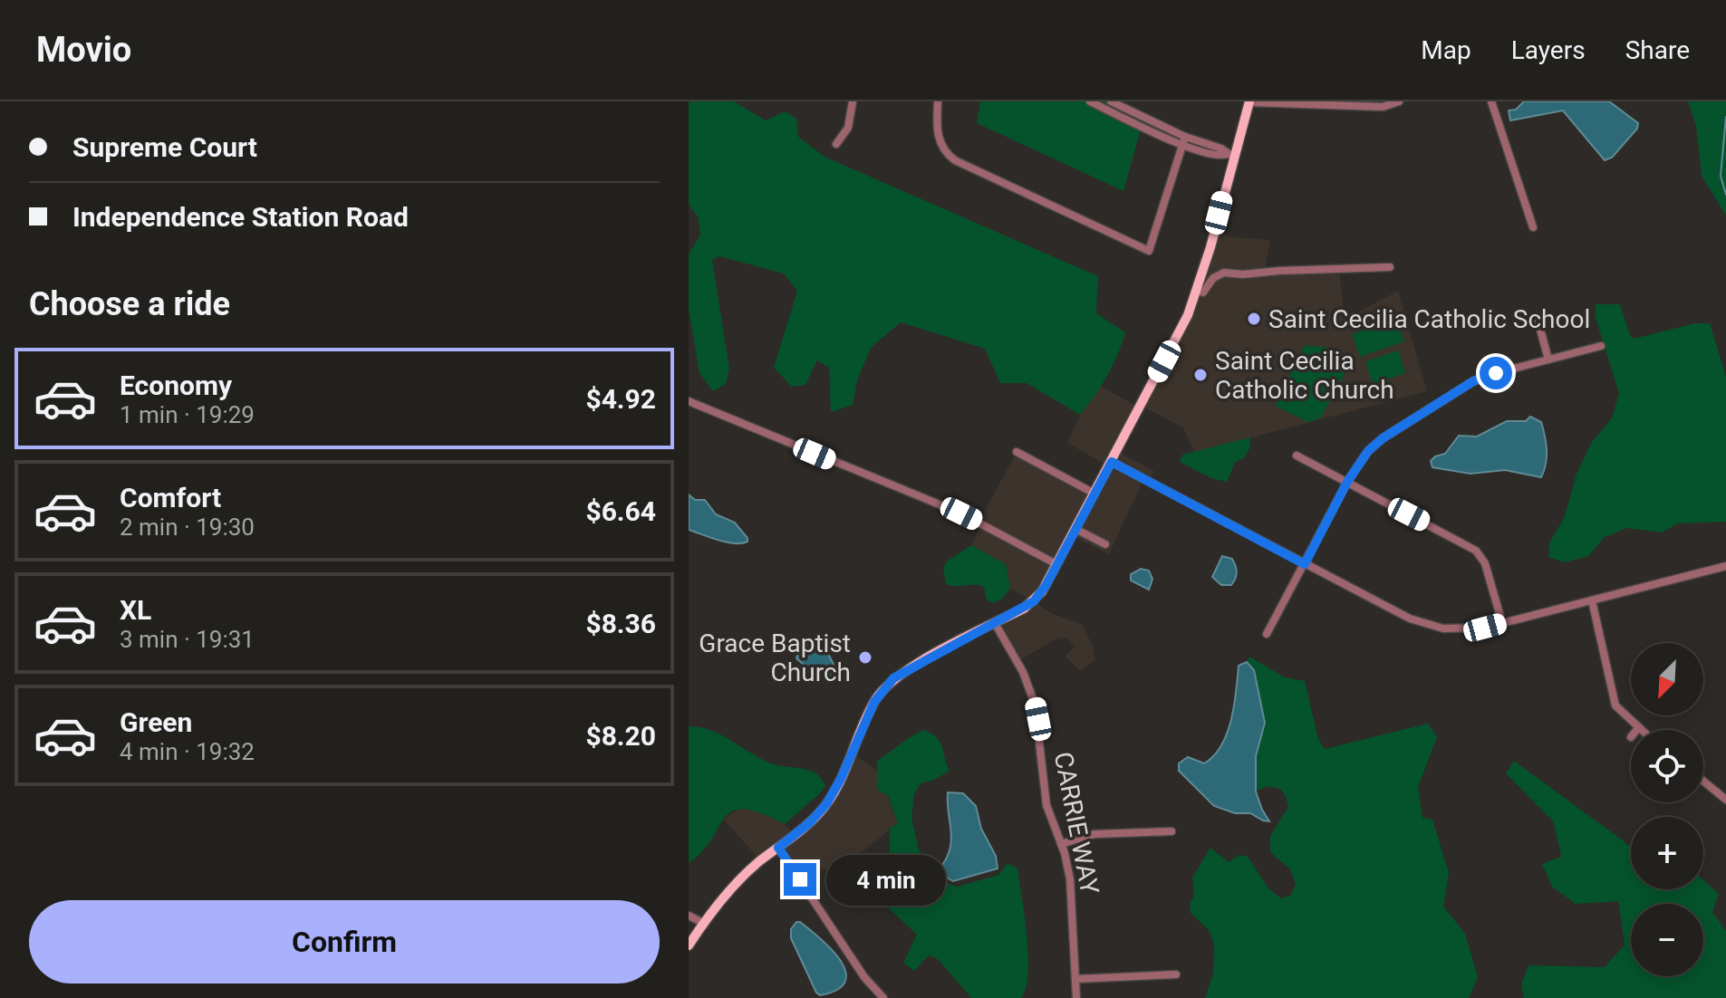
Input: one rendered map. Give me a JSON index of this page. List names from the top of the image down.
{
  "streets": {
    "street": ["CARRIE WAY"]
  },
  "places": ["Saint Cecilia Catholic School", "Saint Cecilia Catholic Church", "Grace Baptist Church"],
  "north": "bottom left",
  "page": {
    "header": "Movio",
    "nav": ["Map", "Layers", "Share"],
    "banner": ["Supreme Court", "Independence Station Road"],
    "heading": "Choose a ride",
    "list": [
      {
        "name": "Economy",
        "note": "1 min · 19:29",
        "value": "$4.92"
      },
      {
        "name": "Comfort",
        "note": "2 min · 19:30",
        "value": "$6.64"
      },
      {
        "name": "XL",
        "note": "3 min · 19:31",
        "value": "$8.36"
      },
      {
        "name": "Green",
        "note": "4 min · 19:32",
        "value": "$8.20"
      }
    ],
    "map_buttons": ["+", "−"],
    "bubble": "4 min",
    "buttons": "Confirm"
  }
}
